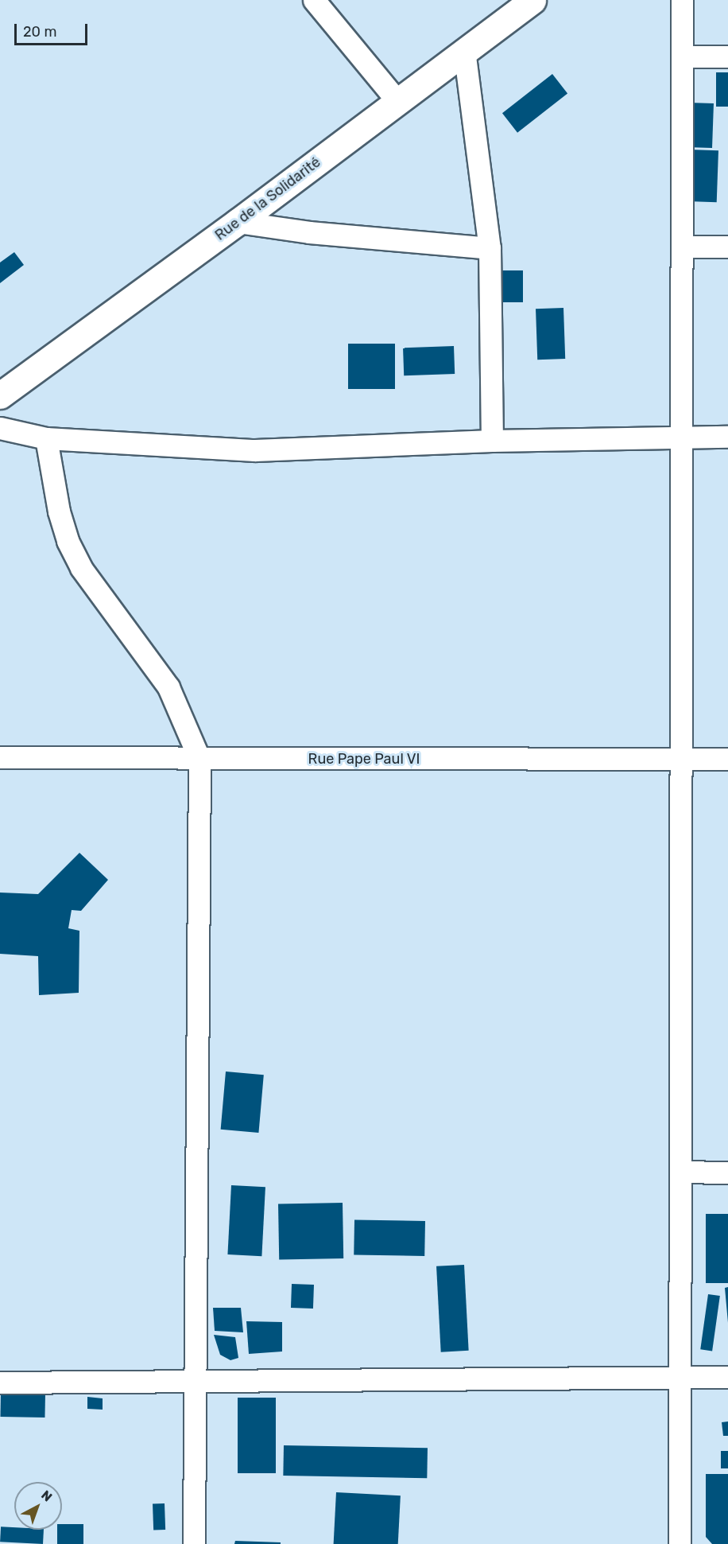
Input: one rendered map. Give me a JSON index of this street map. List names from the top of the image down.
{
  "streets": {
    "street": ["Rue de la Solidarité", "Rue Pape Paul VI"]
  },
  "scale_bar": "20 m",
  "north": "top right"
}
